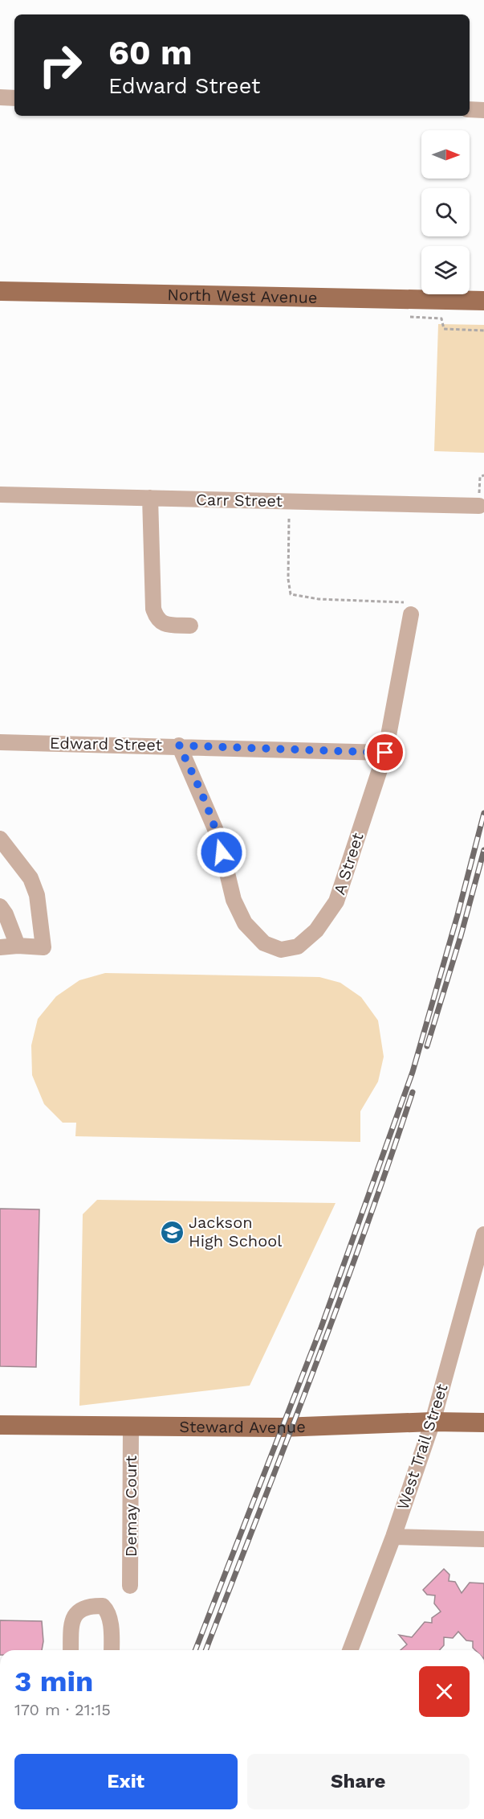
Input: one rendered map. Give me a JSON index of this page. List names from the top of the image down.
{
  "streets": {
    "main road": ["North West Avenue", "Steward Avenue"],
    "street": [
      "Carr Street",
      "Edward Street",
      "A Street",
      "West Trail Street",
      "Demay Court"
    ]
  },
  "crossings": [
    ["Edward Street", "A Street"],
    ["Steward Avenue", "West Trail Street"],
    ["Steward Avenue", "Demay Court"]
  ],
  "places": {
    "school or university": ["Jackson High School"]
  },
  "north": "right",
  "page": {
    "turn": ["60 m", "Edward Street"],
    "heading": ["3 min", "170 m · 21:15"],
    "buttons": ["Exit", "Share"]
  }
}
